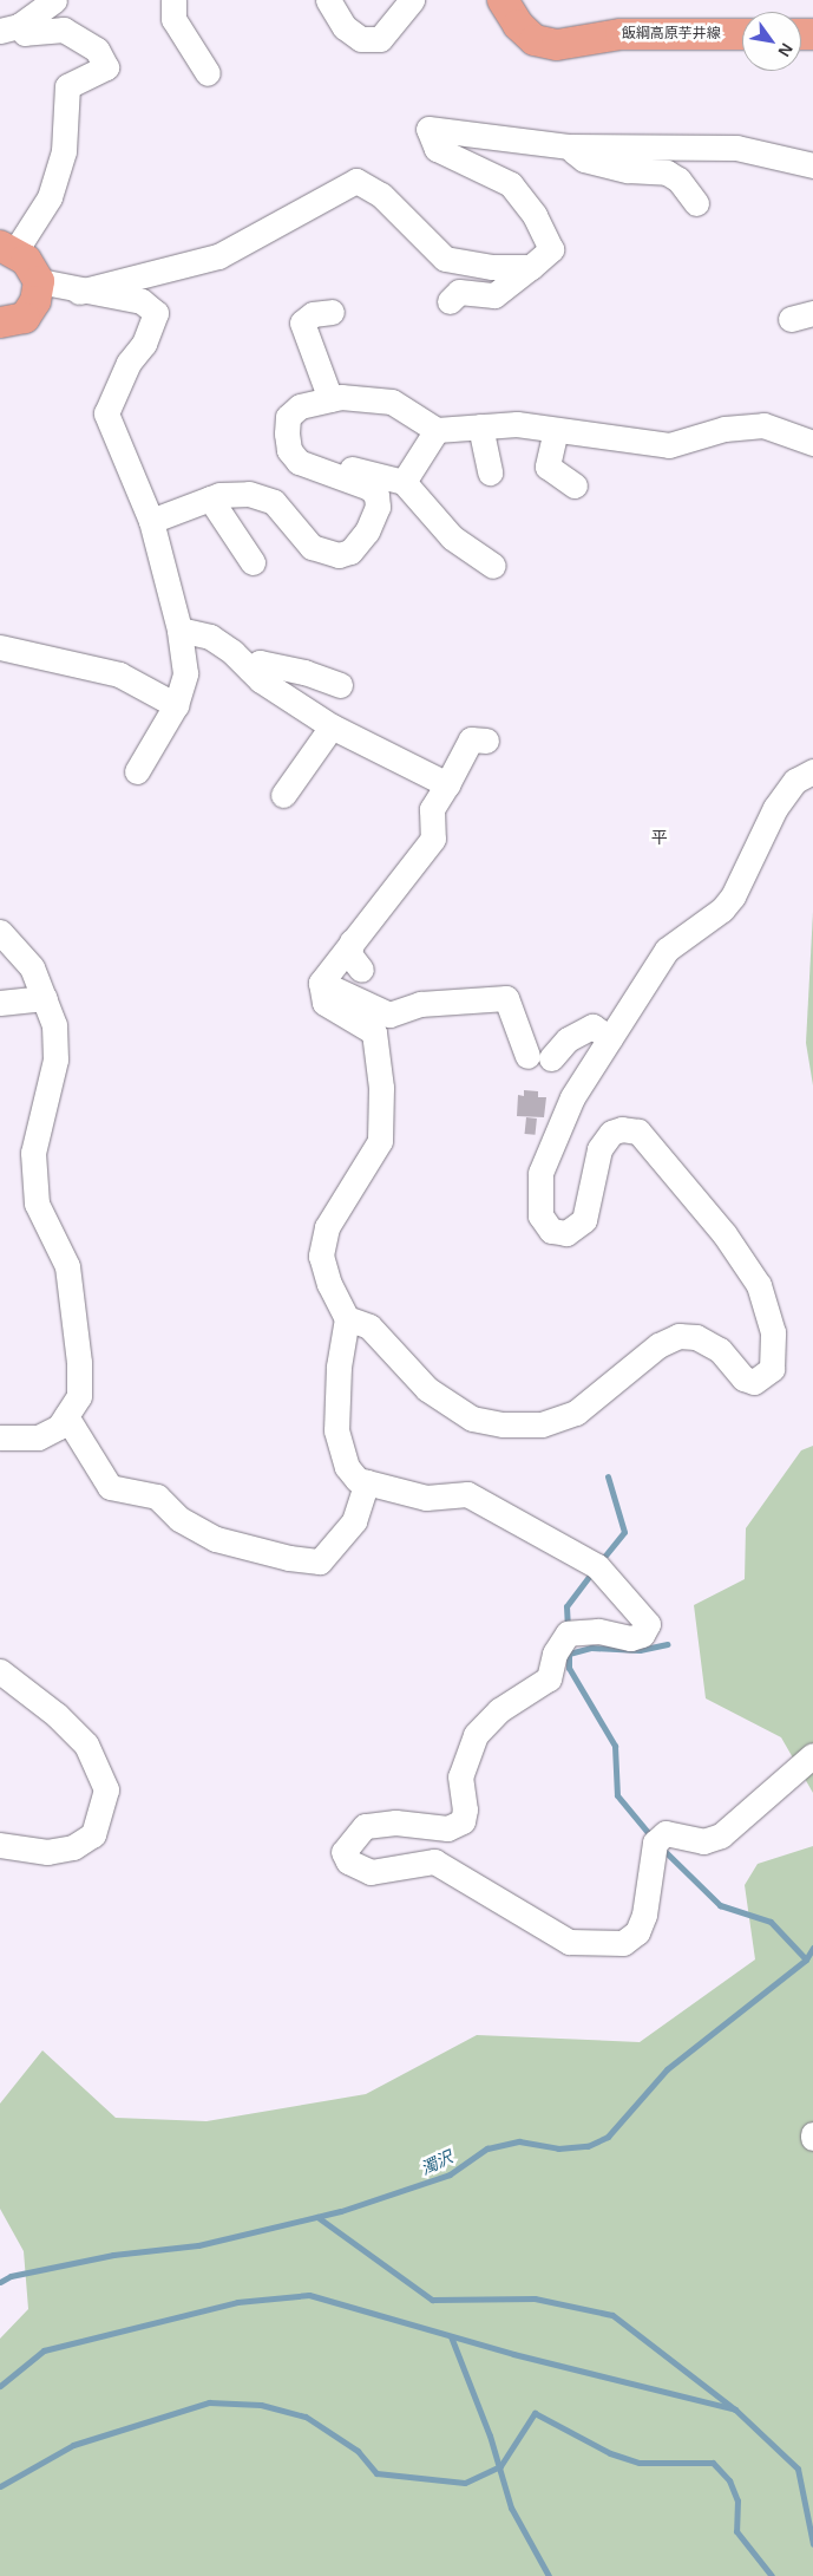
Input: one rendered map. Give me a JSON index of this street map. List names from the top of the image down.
{
  "streets": {
    "main road": ["飯綱高原芋井線"]
  },
  "districts": ["平"],
  "water": ["濁沢"],
  "north": "bottom right"
}
